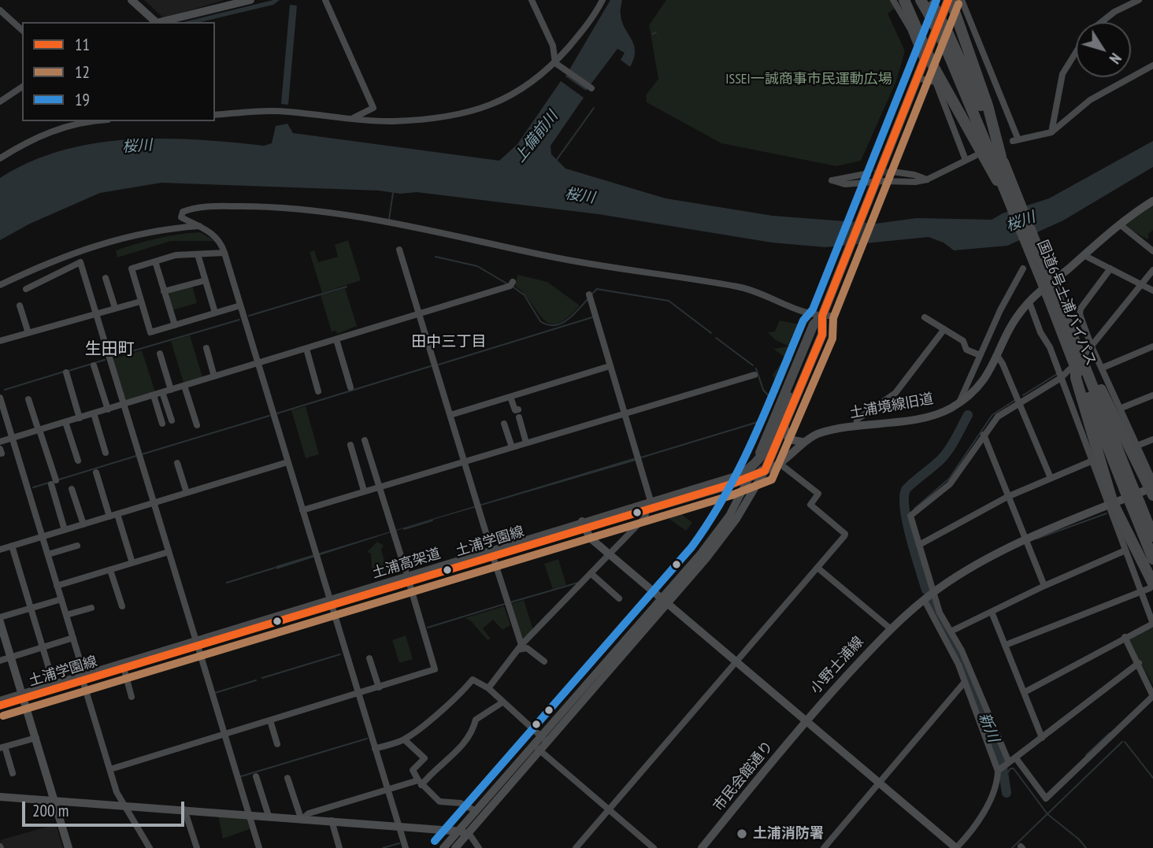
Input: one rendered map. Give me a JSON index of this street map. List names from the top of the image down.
{
  "streets": {
    "highway": ["国道6号土浦バイパス"],
    "main road": ["土浦学園線", "土浦高架道"],
    "street": ["土浦境線旧道", "小野土浦線", "市民会館通り"]
  },
  "crossings": [
    ["土浦境線旧道", "土浦学園線"],
    ["土浦学園線", "土浦高架道"],
    ["小野土浦線", "市民会館通り"]
  ],
  "districts": ["田中三丁目", "生田町"],
  "water": ["上備前川", "桜川", "新川"],
  "parks": ["ISSEI一誠商事市民運動広場"],
  "places": ["土浦消防署"],
  "lines": ["transit line 11", "transit line 19", "transit line 12"],
  "legend": ["11", "12", "19"],
  "scale_bar": "200 m",
  "north": "bottom right"
}
